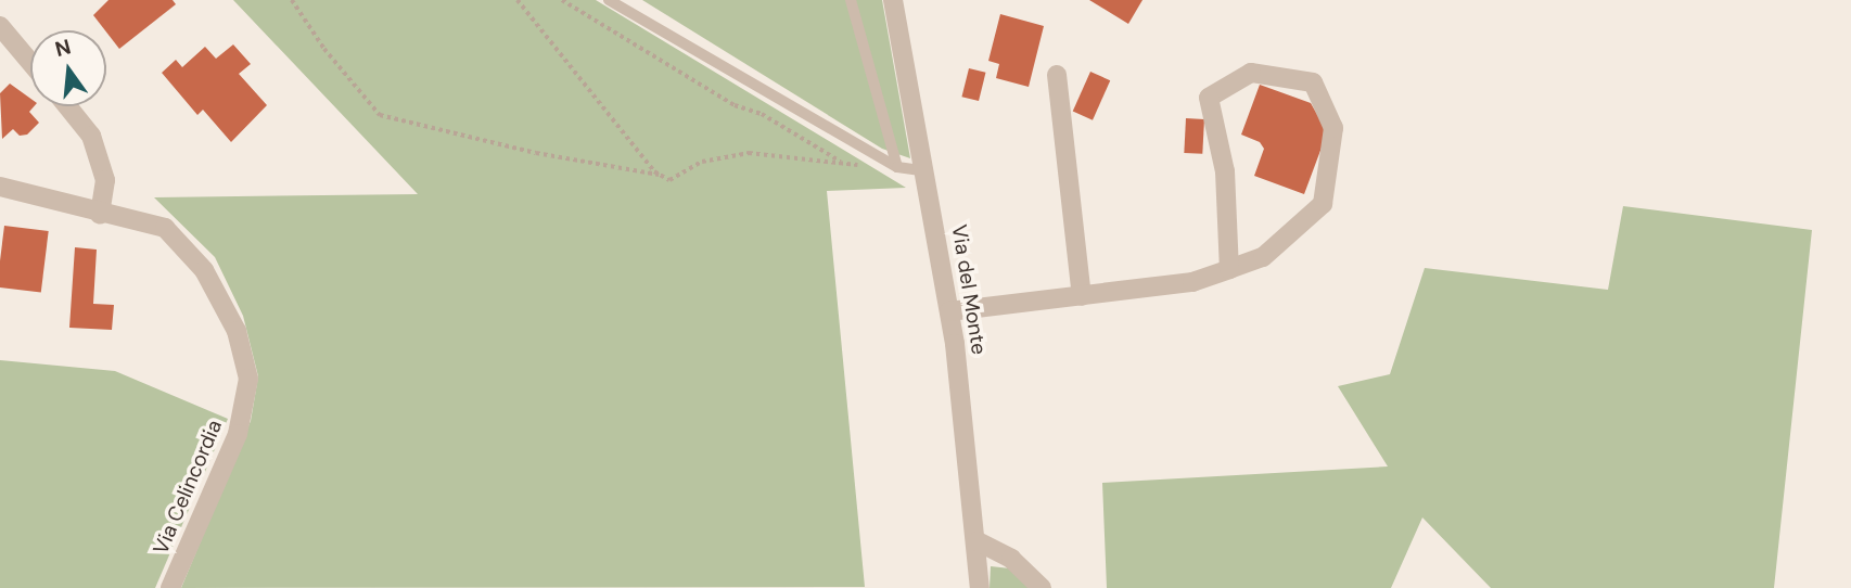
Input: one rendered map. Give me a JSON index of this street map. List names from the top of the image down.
{
  "streets": {
    "street": ["Via del Monte", "Via Celincordia"]
  },
  "north": "top"
}
